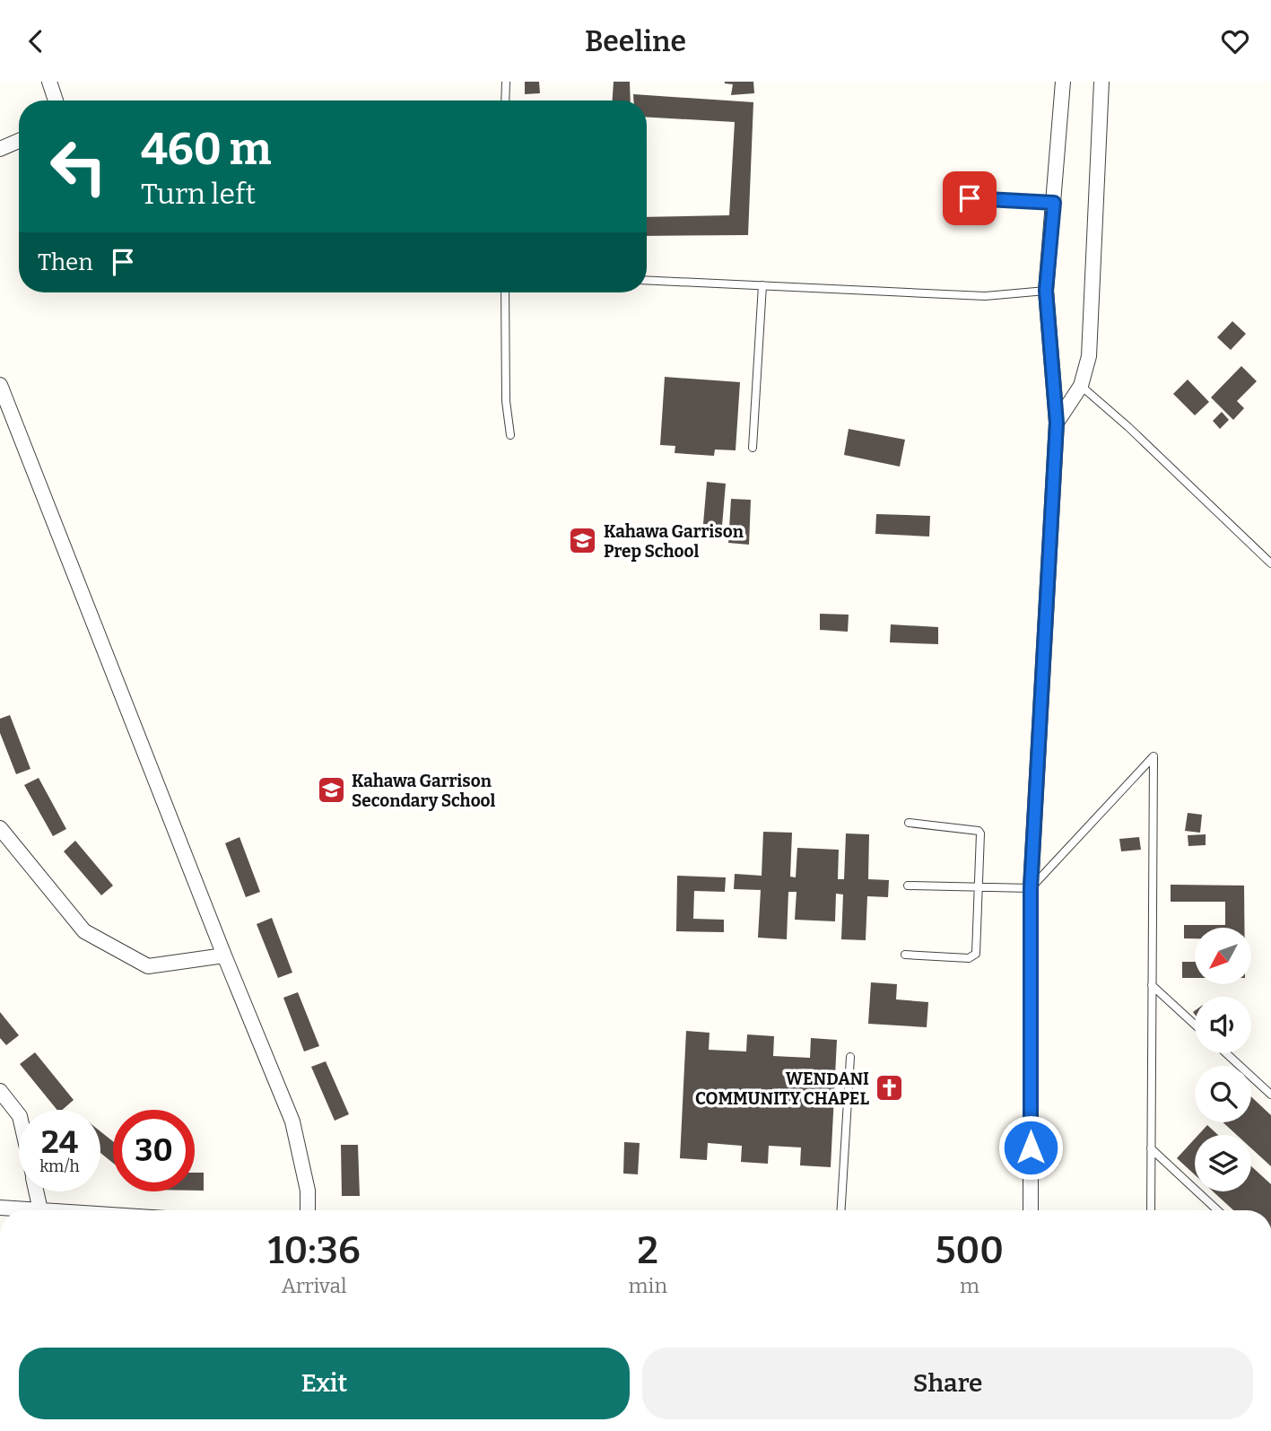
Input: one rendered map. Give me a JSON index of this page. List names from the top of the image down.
{
  "places": {
    "school or university": ["Kahawa Garrison Prep School", "Kahawa Garrison Secondary School"],
    "church": ["WENDANI COMMUNITY CHAPEL"]
  },
  "north": "bottom left",
  "page": {
    "header": "Beeline",
    "turn": ["460 m", "Turn left"],
    "then": "Then",
    "speed": "24 km/h",
    "limit": "30",
    "eta": [
      "10:36",
      "Arrival",
      "2",
      "min",
      "500",
      "m"
    ],
    "buttons": ["Exit", "Share"]
  }
}
